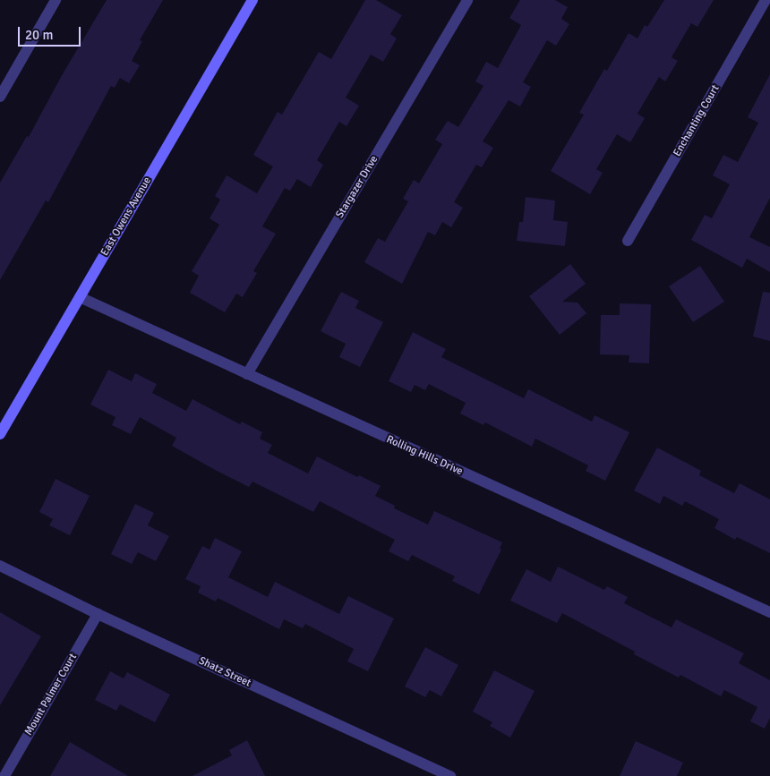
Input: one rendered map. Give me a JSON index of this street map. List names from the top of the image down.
{
  "streets": {
    "main road": ["East Owens Avenue"],
    "street": [
      "Enchanting Court",
      "Stargazer Drive",
      "Rolling Hills Drive",
      "Shatz Street",
      "Mount Palmer Court"
    ]
  },
  "crossings": [
    ["Stargazer Drive", "Rolling Hills Drive"],
    ["East Owens Avenue", "Rolling Hills Drive"],
    ["Shatz Street", "Mount Palmer Court"]
  ],
  "scale_bar": "20 m"
}
